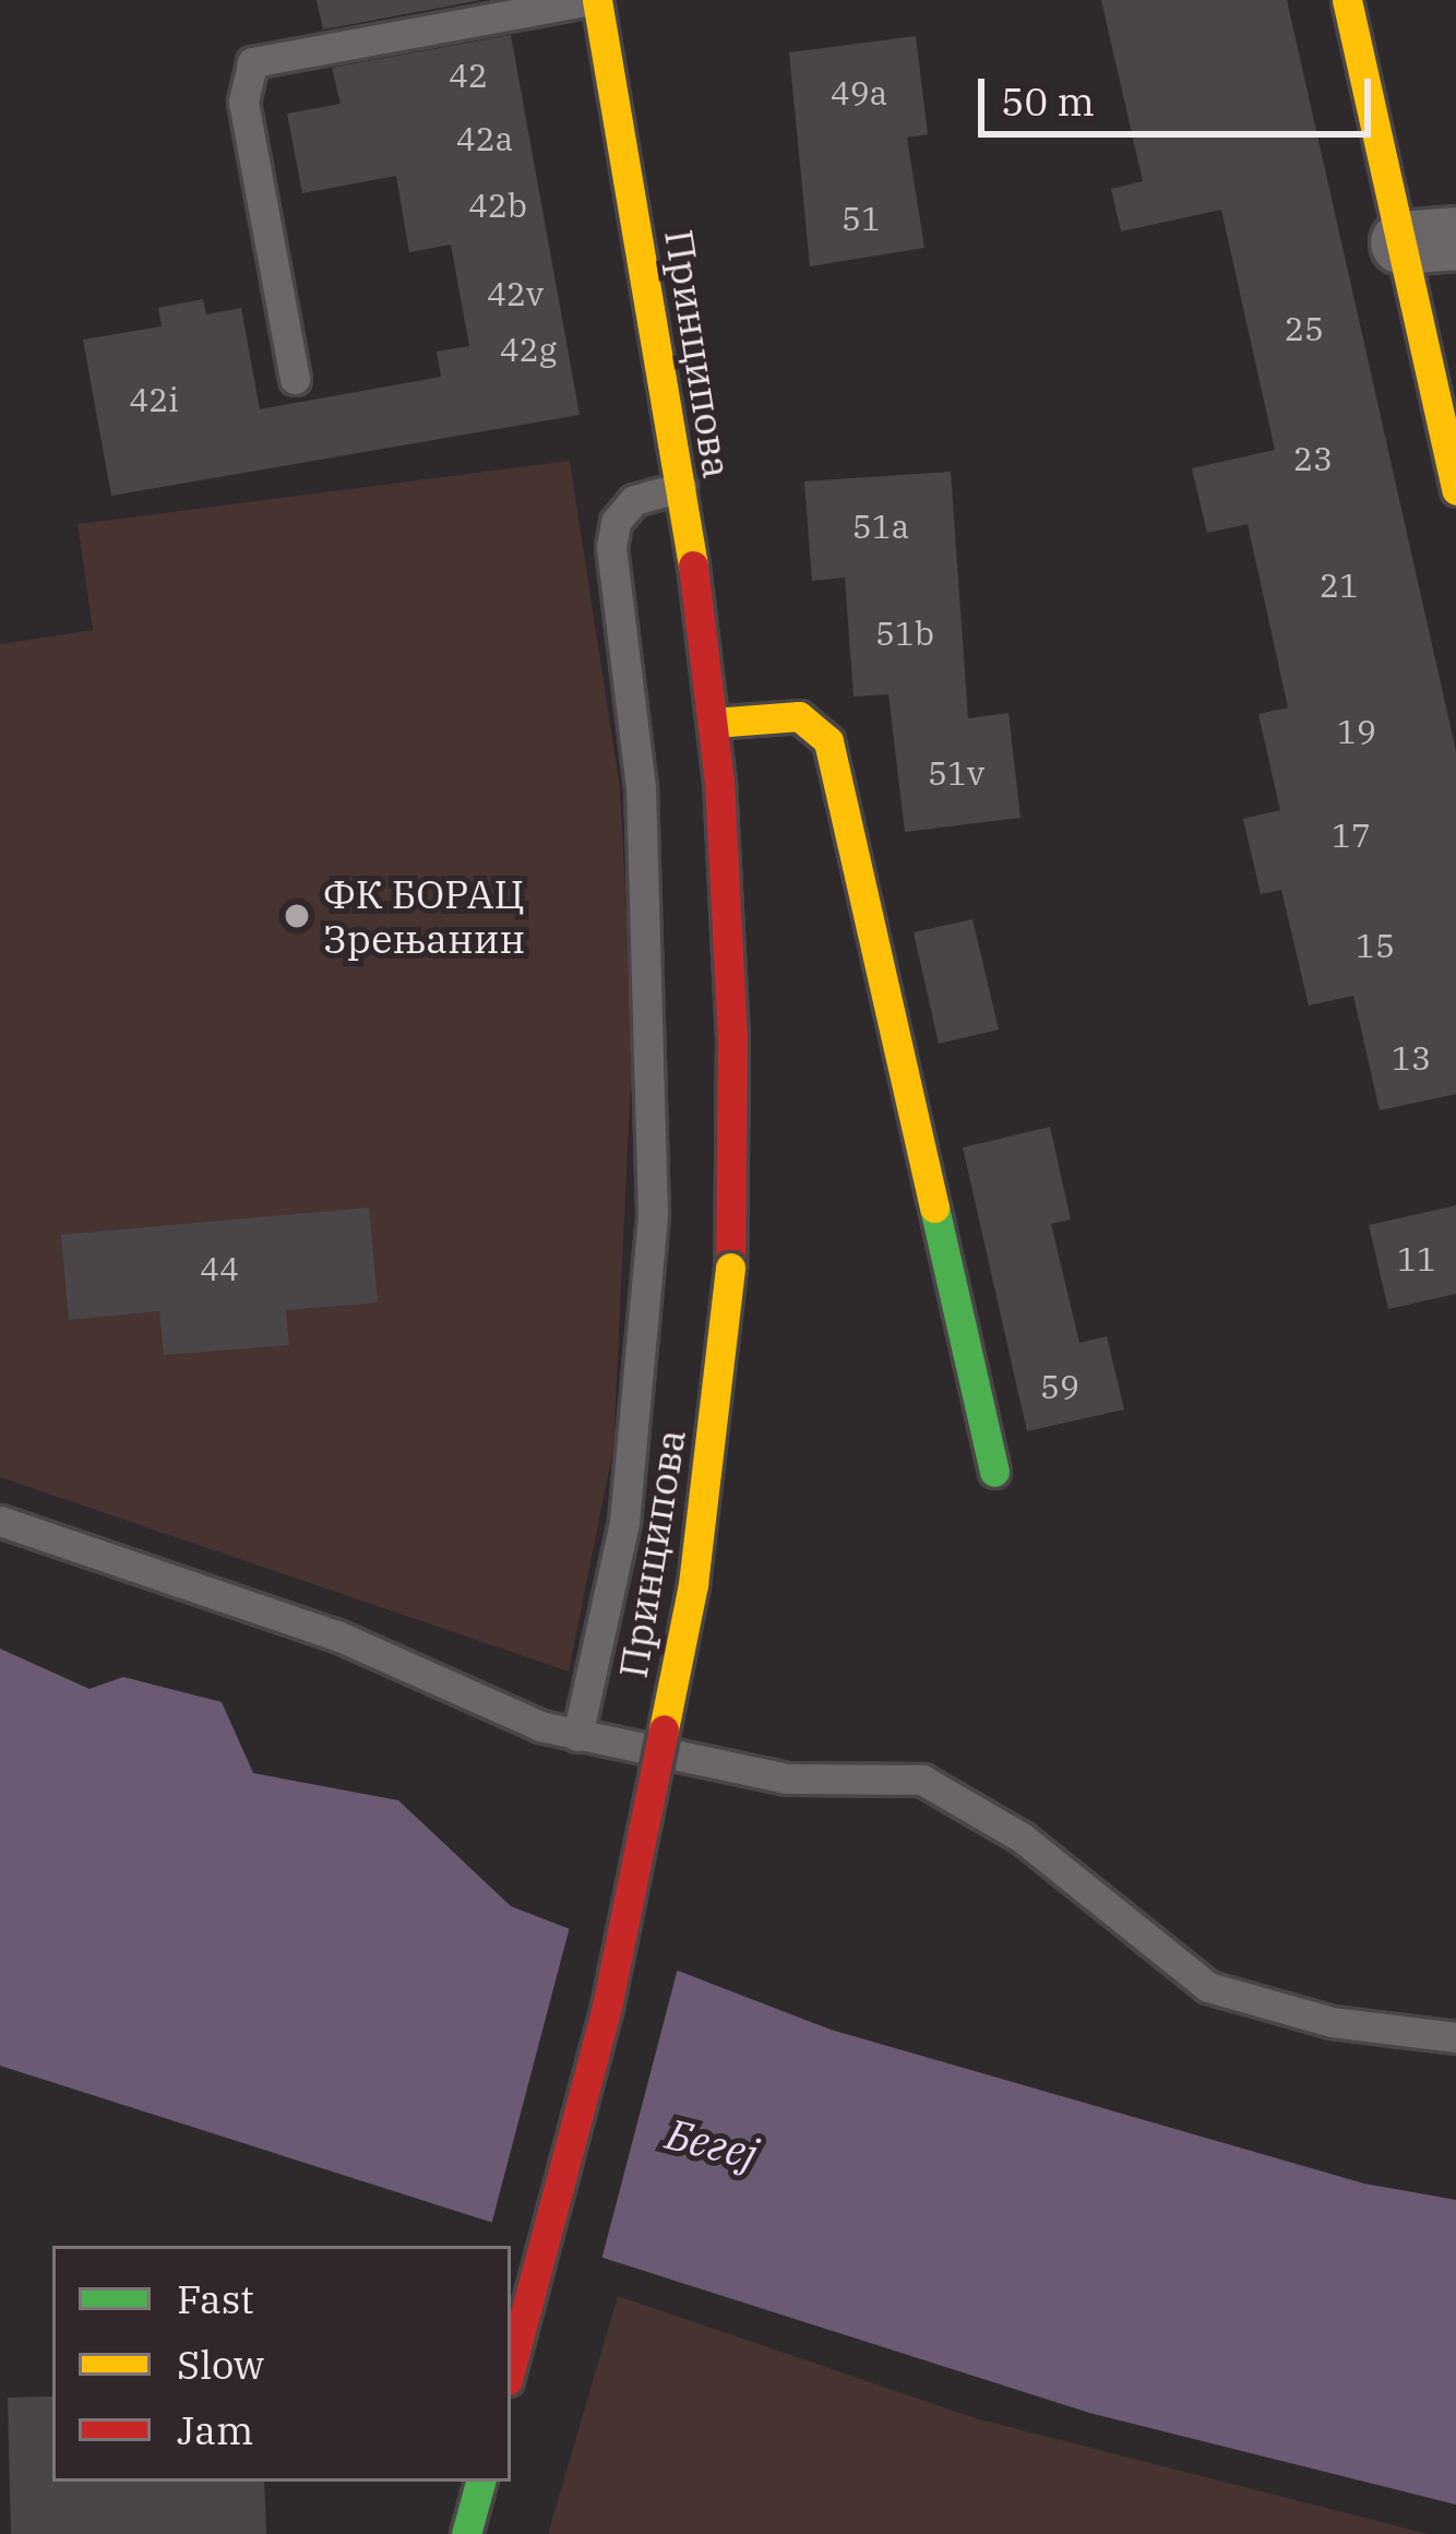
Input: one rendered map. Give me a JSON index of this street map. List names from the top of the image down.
{
  "streets": {
    "street": ["Принципова"]
  },
  "water": ["Бегеј"],
  "places": ["ФК БОРАЦ Зрењанин"],
  "house_numbers": [
    "42",
    "49a",
    "42a",
    "42b",
    "51",
    "42v",
    "25",
    "42g",
    "42i",
    "23",
    "51a",
    "21",
    "51b",
    "19",
    "51v",
    "17",
    "15",
    "13",
    "11",
    "44",
    "59"
  ],
  "legend": ["Fast", "Slow", "Jam"],
  "scale_bar": "50 m"
}
